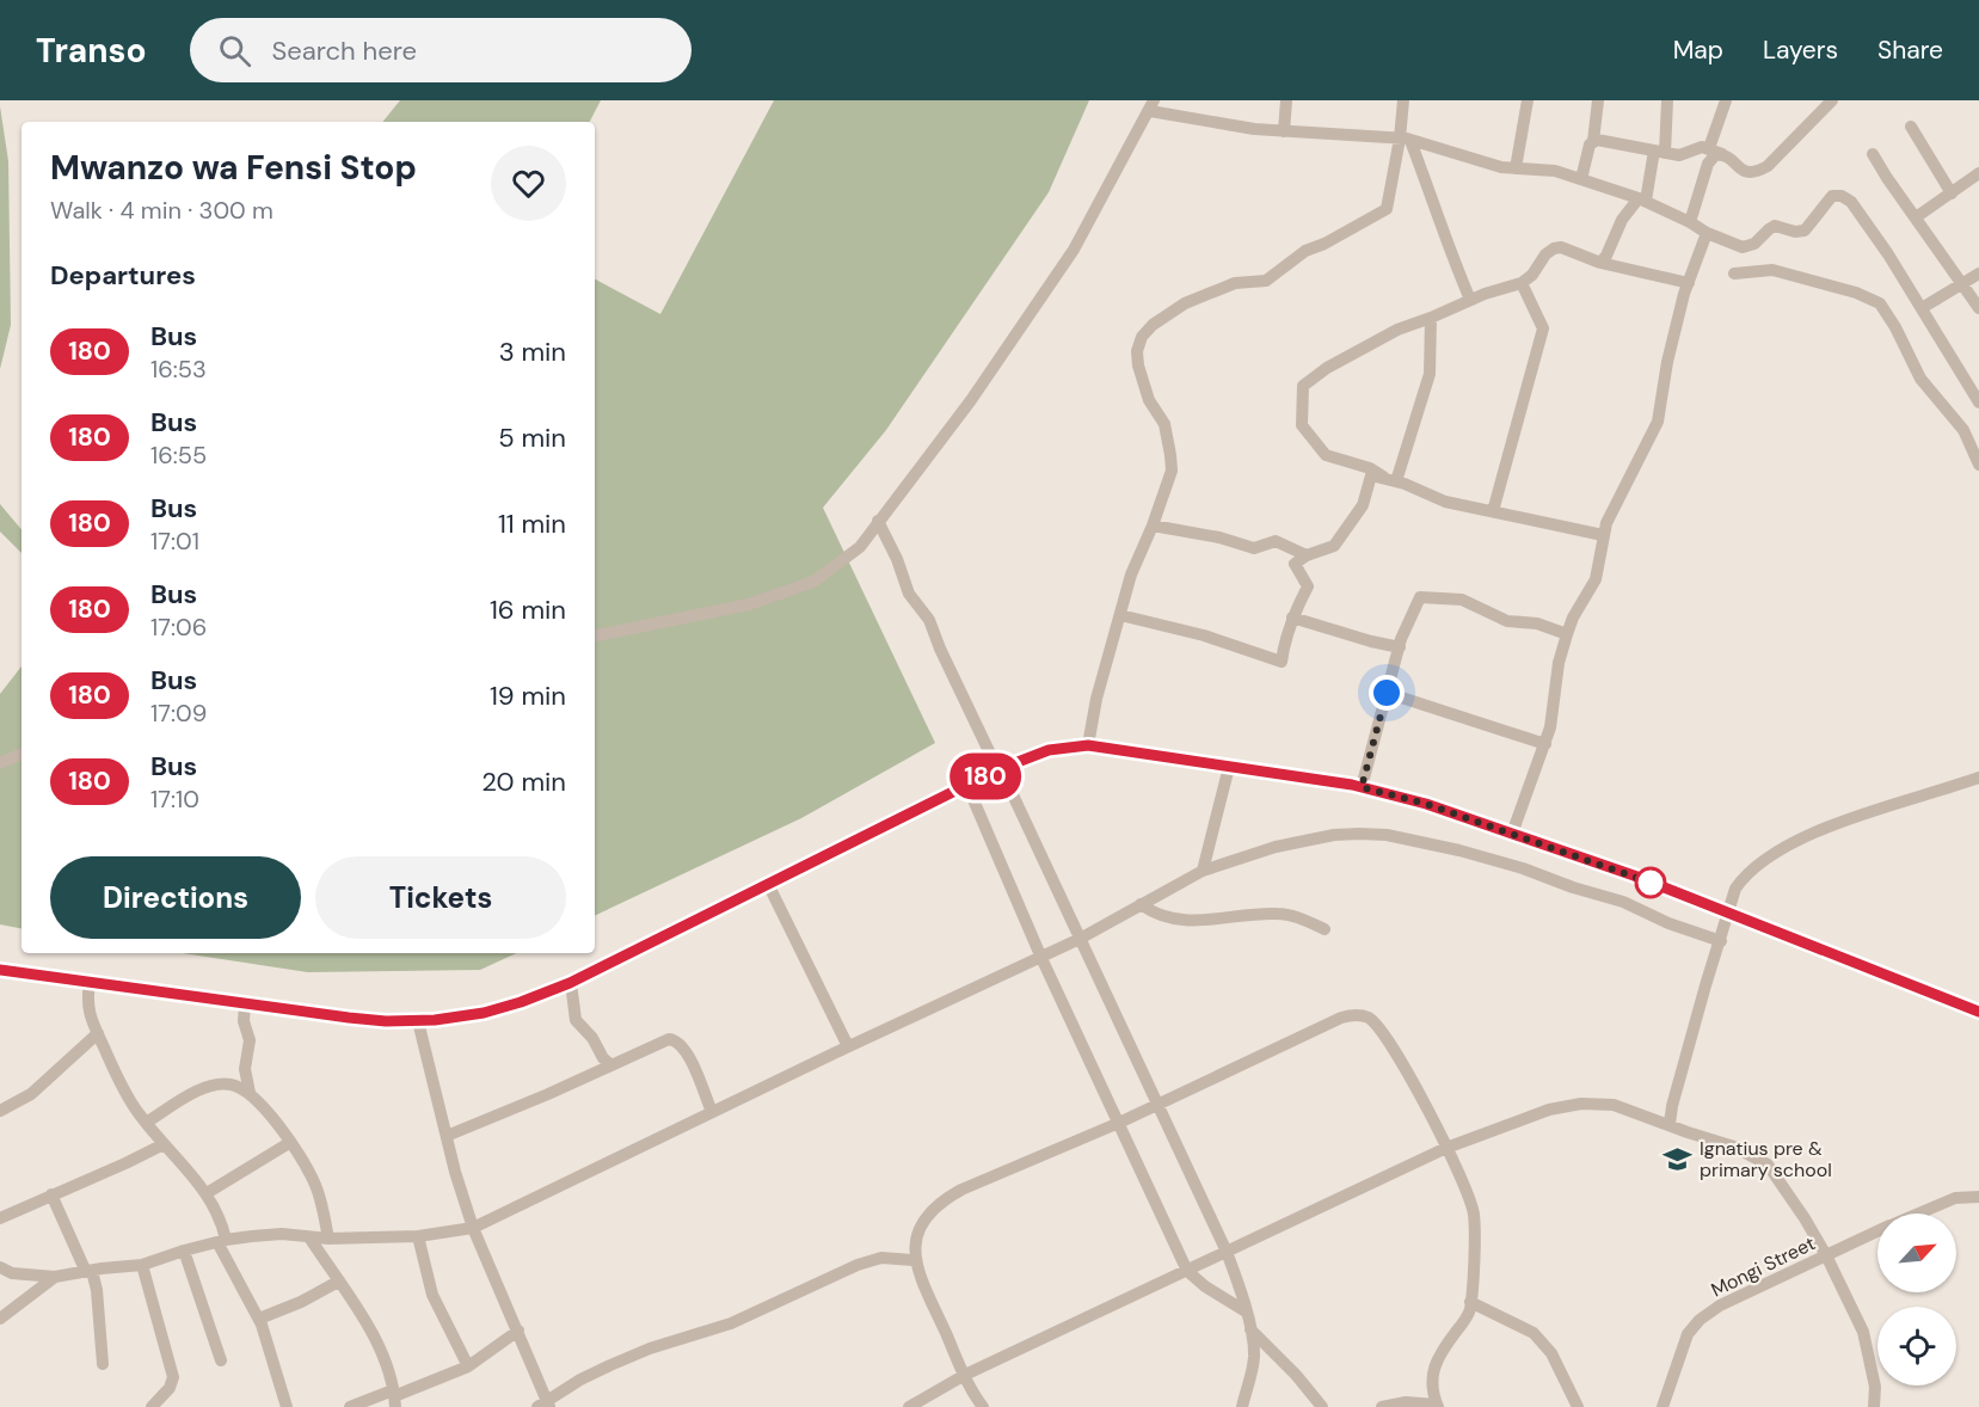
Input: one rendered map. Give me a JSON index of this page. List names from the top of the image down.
{
  "streets": {
    "street": ["Mongi Street"]
  },
  "places": {
    "school or university": ["Ignatius pre & primary school"]
  },
  "lines": ["bus line 180"],
  "north": "top right",
  "page": {
    "header": "Transo",
    "search": "Search here",
    "nav": ["Map", "Layers", "Share"],
    "on_map": "180",
    "heading": [
      ["Mwanzo wa Fensi Stop", "Walk · 4 min · 300 m"],
      "Departures"
    ],
    "list": [
      {
        "mark": "180",
        "name": "Bus",
        "note": "16:53",
        "value": "3 min"
      },
      {
        "mark": "180",
        "name": "Bus",
        "note": "16:55",
        "value": "5 min"
      },
      {
        "mark": "180",
        "name": "Bus",
        "note": "17:01",
        "value": "11 min"
      },
      {
        "mark": "180",
        "name": "Bus",
        "note": "17:06",
        "value": "16 min"
      },
      {
        "mark": "180",
        "name": "Bus",
        "note": "17:09",
        "value": "19 min"
      },
      {
        "mark": "180",
        "name": "Bus",
        "note": "17:10",
        "value": "20 min"
      }
    ],
    "buttons": ["Directions", "Tickets"]
  }
}
